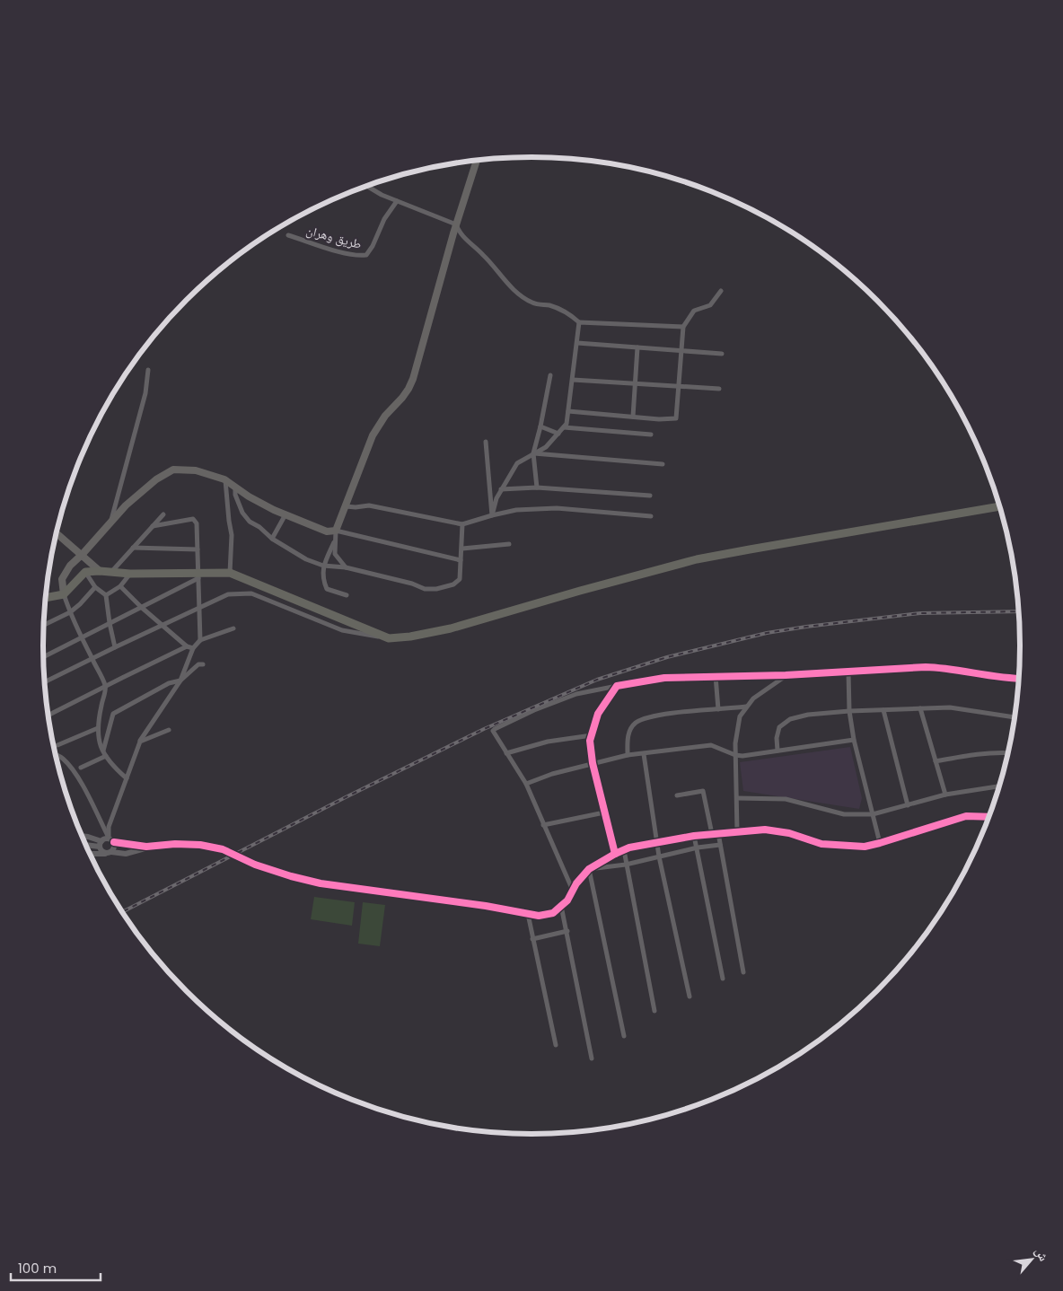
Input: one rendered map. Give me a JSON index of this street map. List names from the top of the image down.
{
  "streets": {
    "street": ["طريق وهران"]
  },
  "scale_bar": "100 m",
  "north": "top right"
}
